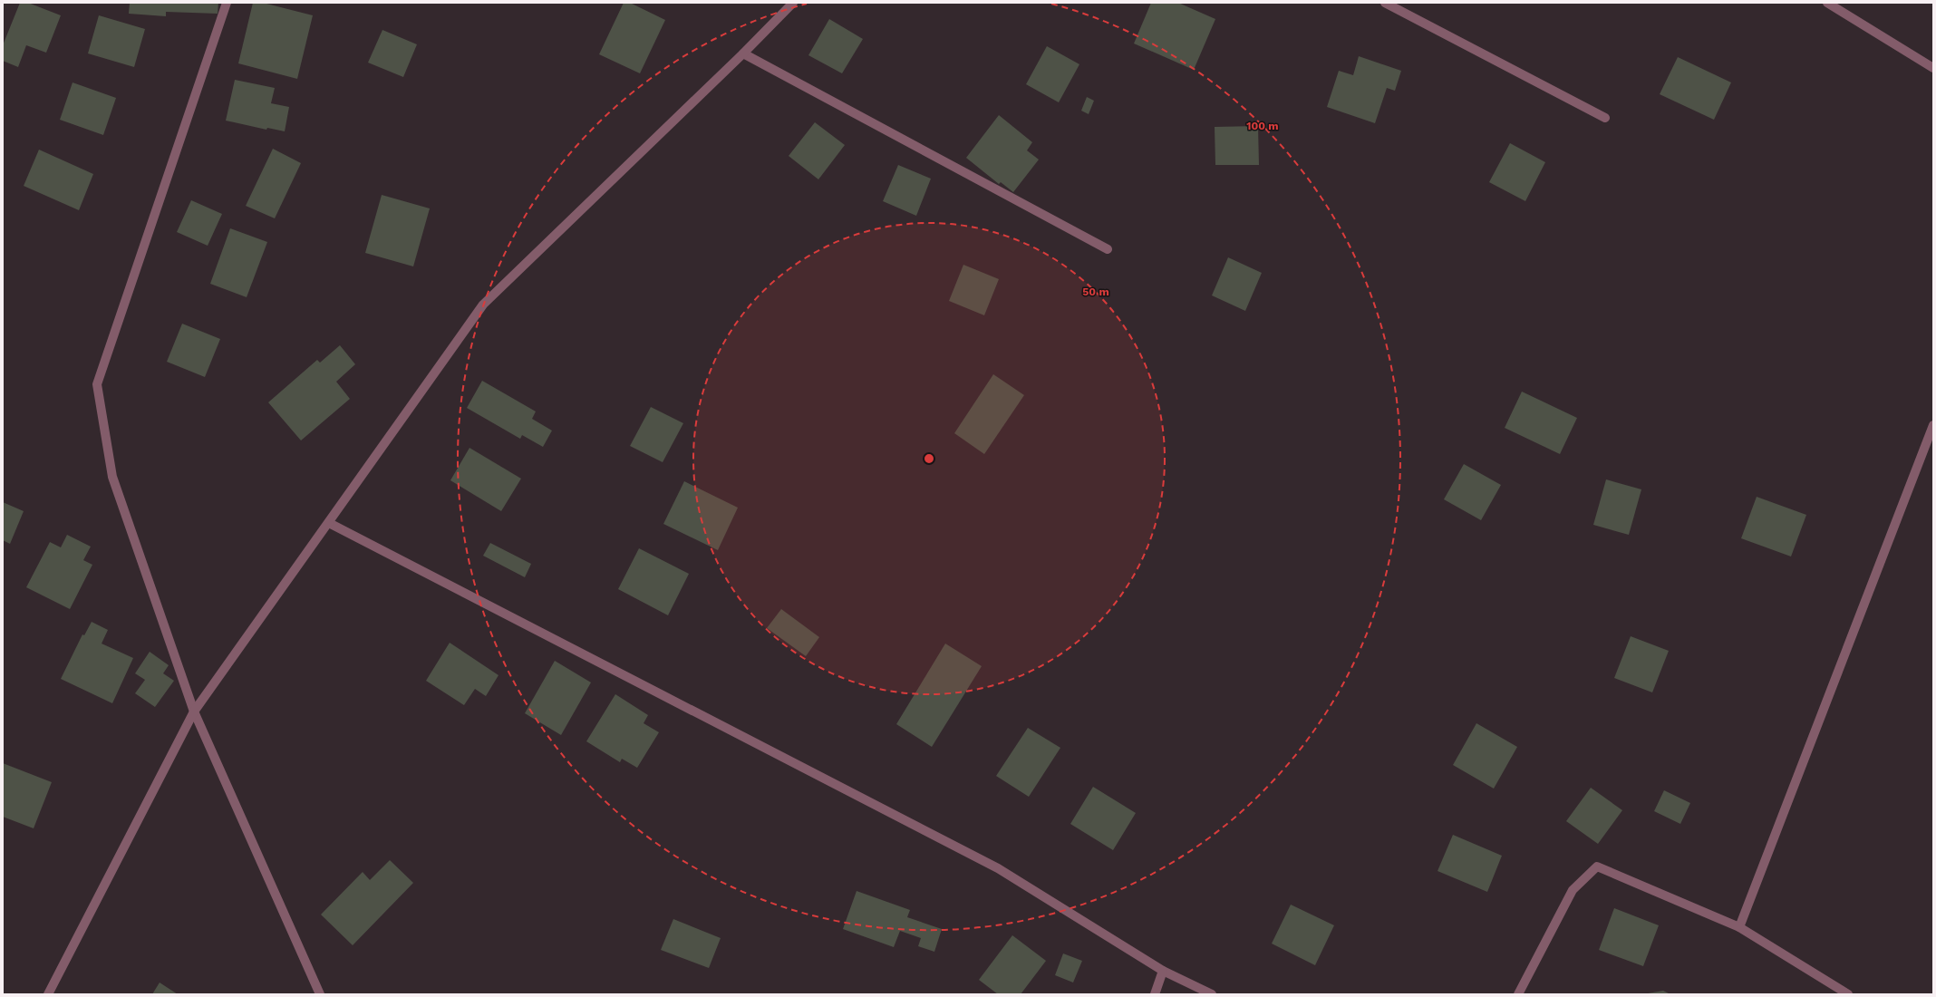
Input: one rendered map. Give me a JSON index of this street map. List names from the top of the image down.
{
  "rings": ["100 m", "50 m"]
}
